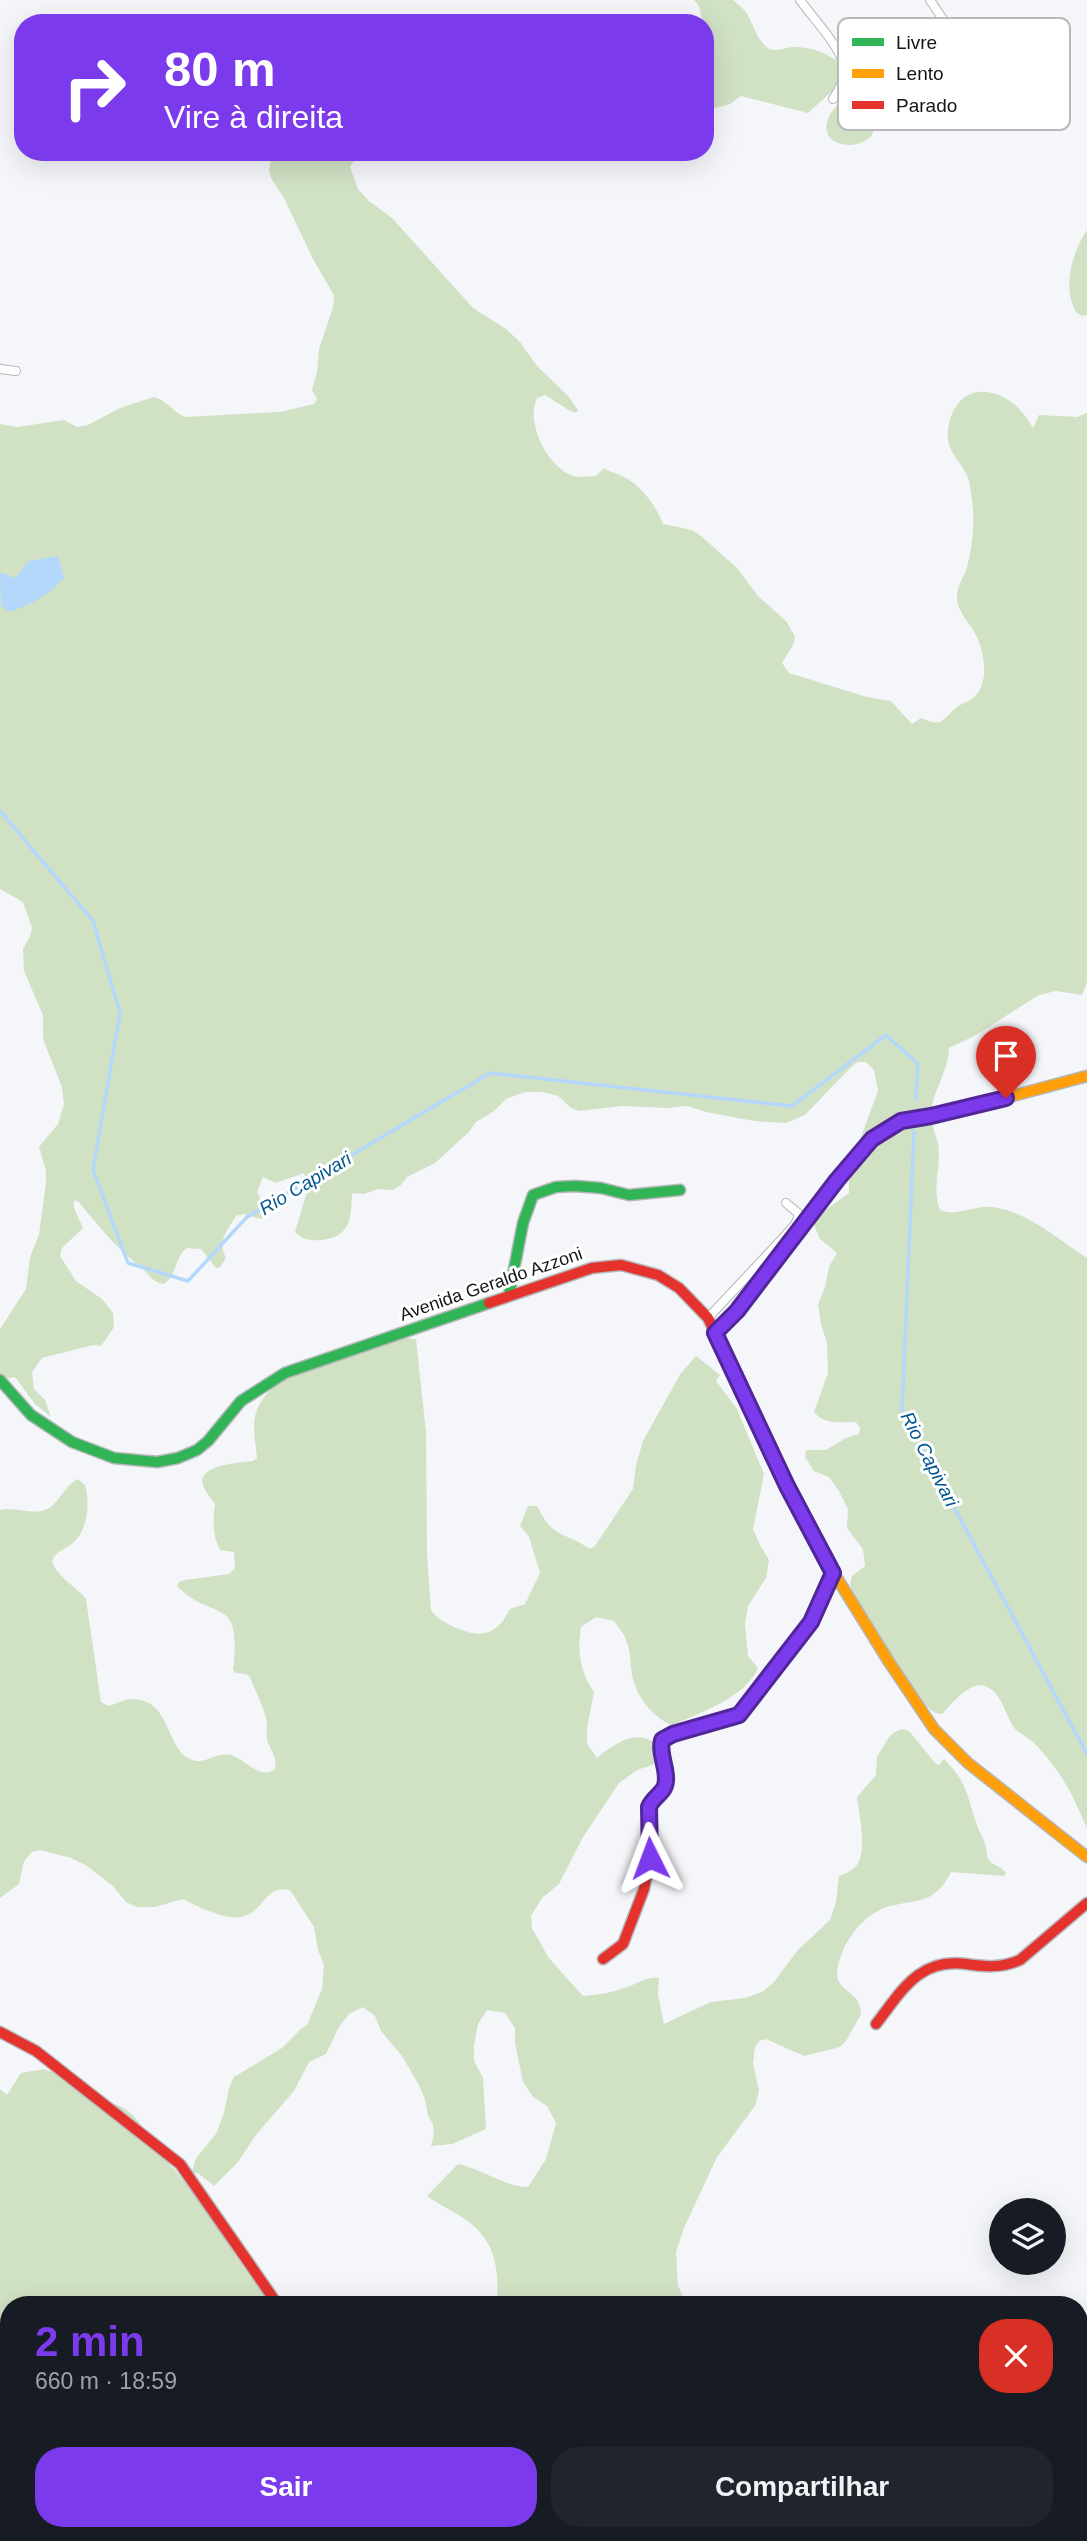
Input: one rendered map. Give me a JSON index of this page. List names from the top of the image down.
{
  "streets": {
    "street": ["Avenida Geraldo Azzoni"]
  },
  "water": ["Rio Capivari"],
  "legend": ["Livre", "Lento", "Parado"],
  "page": {
    "turn": ["80 m", "Vire à direita"],
    "heading": ["2 min", "660 m · 18:59"],
    "buttons": ["Sair", "Compartilhar"]
  }
}
